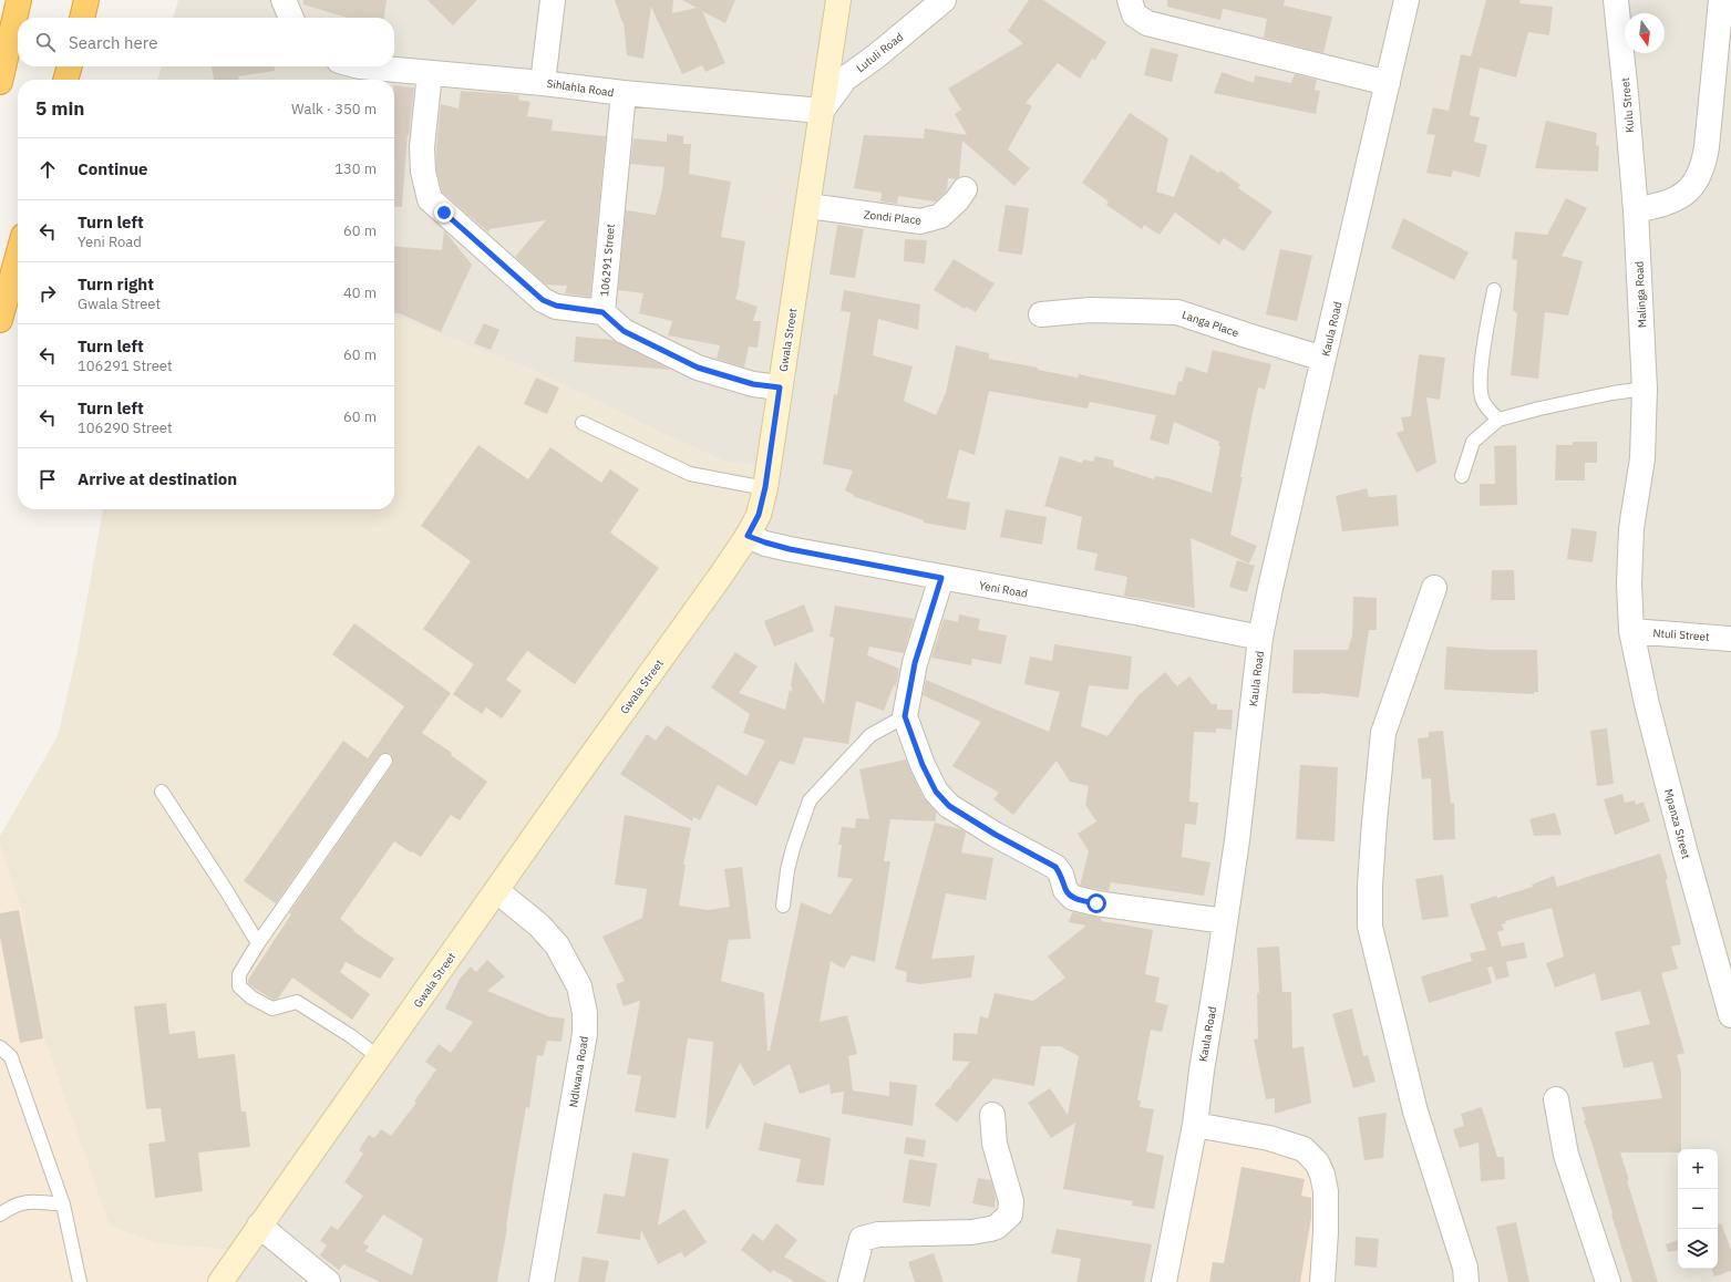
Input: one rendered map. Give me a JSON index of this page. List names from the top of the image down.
{
  "streets": {
    "street": [
      "Lutuli Road",
      "Sihlahla Road",
      "Kulu Street",
      "Zondi Place",
      "106291 Street",
      "Malinga Road",
      "Langa Place",
      "Kaula Road",
      "Gwala Street",
      "Yeni Road",
      "Ntuli Street",
      "Mpanza Street",
      "Ndlwana Road"
    ]
  },
  "crossings": [
    ["Lutuli Road", "Sihlahla Road"],
    ["Lutuli Road", "Gwala Street"],
    ["Sihlahla Road", "106291 Street"],
    ["Sihlahla Road", "Gwala Street"],
    ["Kulu Street", "Malinga Road"],
    ["Zondi Place", "Gwala Street"],
    ["106291 Street", "Gwala Street"],
    ["Malinga Road", "Ntuli Street"],
    ["Malinga Road", "Mpanza Street"],
    ["Langa Place", "Kaula Road"],
    ["Kaula Road", "Yeni Road"],
    ["Gwala Street", "Yeni Road"],
    ["Gwala Street", "Ndlwana Road"],
    ["Ntuli Street", "Mpanza Street"]
  ],
  "north": "bottom",
  "page": {
    "search": "Search here",
    "heading": ["5 min", "Walk · 350 m"],
    "list": [
      ["Continue", "130 m"],
      ["Turn left", "Yeni Road", "60 m"],
      ["Turn right", "Gwala Street", "40 m"],
      ["Turn left", "106291 Street", "60 m"],
      ["Turn left", "106290 Street", "60 m"],
      "Arrive at destination"
    ],
    "map_buttons": ["+", "−"]
  }
}
